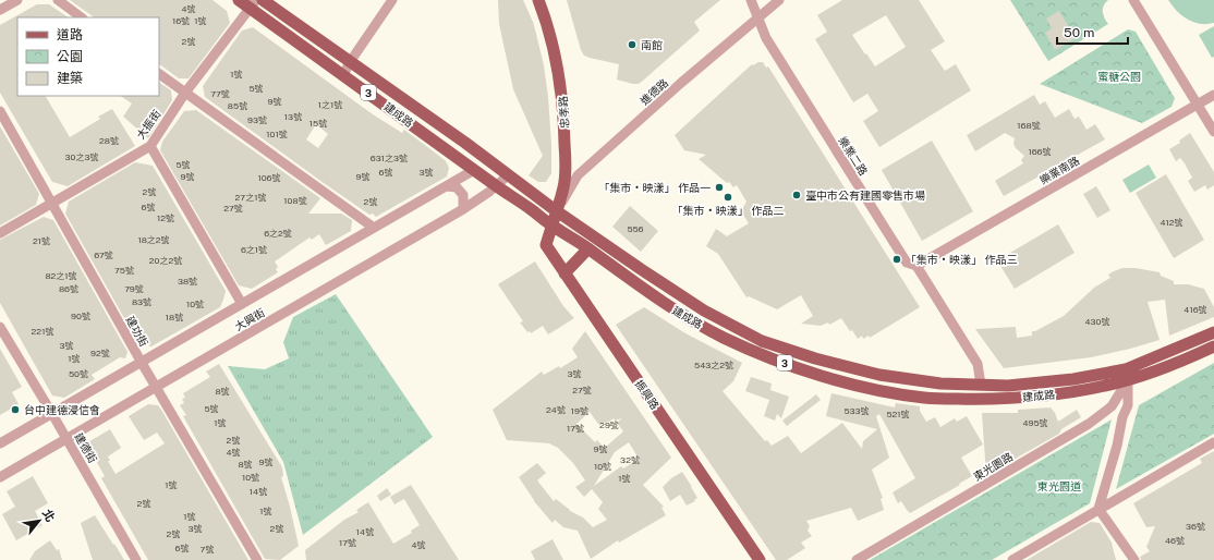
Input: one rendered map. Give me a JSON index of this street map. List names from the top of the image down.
{
  "streets": {
    "main road": [
      "3",
      "忠孝路",
      "建成路",
      "振興路"
    ],
    "street": [
      "進德路",
      "大振街",
      "樂業二路",
      "樂業南路",
      "大興街",
      "建功街",
      "建德街",
      "東光園路"
    ]
  },
  "crossings": [
    ["進德路", "忠孝路"],
    ["進德路", "建成路"],
    ["進德路", "樂業二路"],
    ["忠孝路", "建成路"],
    ["忠孝路", "振興路"],
    ["建成路", "大振街"],
    ["建成路", "樂業二路"],
    ["建成路", "大興街"],
    ["建成路", "振興路"],
    ["建成路", "東光園路"],
    ["大振街", "建功街"],
    ["樂業二路", "樂業南路"],
    ["大興街", "建功街"],
    ["大興街", "建德街"]
  ],
  "parks": ["蜜糖公園", "東光園道"],
  "places": [
    "南館",
    "「集市‧映漾」 作品一",
    "臺中市公有建國零售市場",
    "「集市‧映漾」 作品二",
    "「集市‧映漾」 作品三",
    "台中建德浸信會"
  ],
  "house_numbers": [
    "4號",
    "16號",
    "1號",
    "2號",
    "1號",
    "5號",
    "77號",
    "9號",
    "1之1號",
    "85號",
    "13號",
    "93號",
    "15號",
    "168號",
    "101號",
    "28號",
    "166號",
    "30之3號",
    "631之3號",
    "5號",
    "6號",
    "3號",
    "9號",
    "9號",
    "106號",
    "2號",
    "27之1號",
    "108號",
    "2號",
    "6號",
    "27號",
    "12號",
    "412號",
    "556",
    "6之2號",
    "18之2號",
    "21號",
    "6之1號",
    "67號",
    "20之2號",
    "75號",
    "82之1號",
    "38號",
    "86號",
    "79號",
    "83號",
    "10號",
    "416號",
    "90號",
    "18號",
    "430號",
    "221號",
    "3號",
    "92號",
    "1號",
    "543之2號",
    "50號",
    "3號",
    "27號",
    "8號",
    "5號",
    "24號",
    "19號",
    "533號",
    "521號",
    "1號",
    "495號",
    "29號",
    "17號",
    "2號",
    "9號",
    "4號",
    "32號",
    "9號",
    "8號",
    "10號",
    "10號",
    "1號",
    "1號",
    "14號",
    "2號",
    "1號",
    "1號",
    "36號",
    "3號",
    "2號",
    "14號",
    "2號",
    "46號",
    "17號",
    "4號",
    "6號",
    "7號"
  ],
  "legend": ["道路", "公園", "建築"],
  "scale_bar": "50 m",
  "north": "top right"
}
